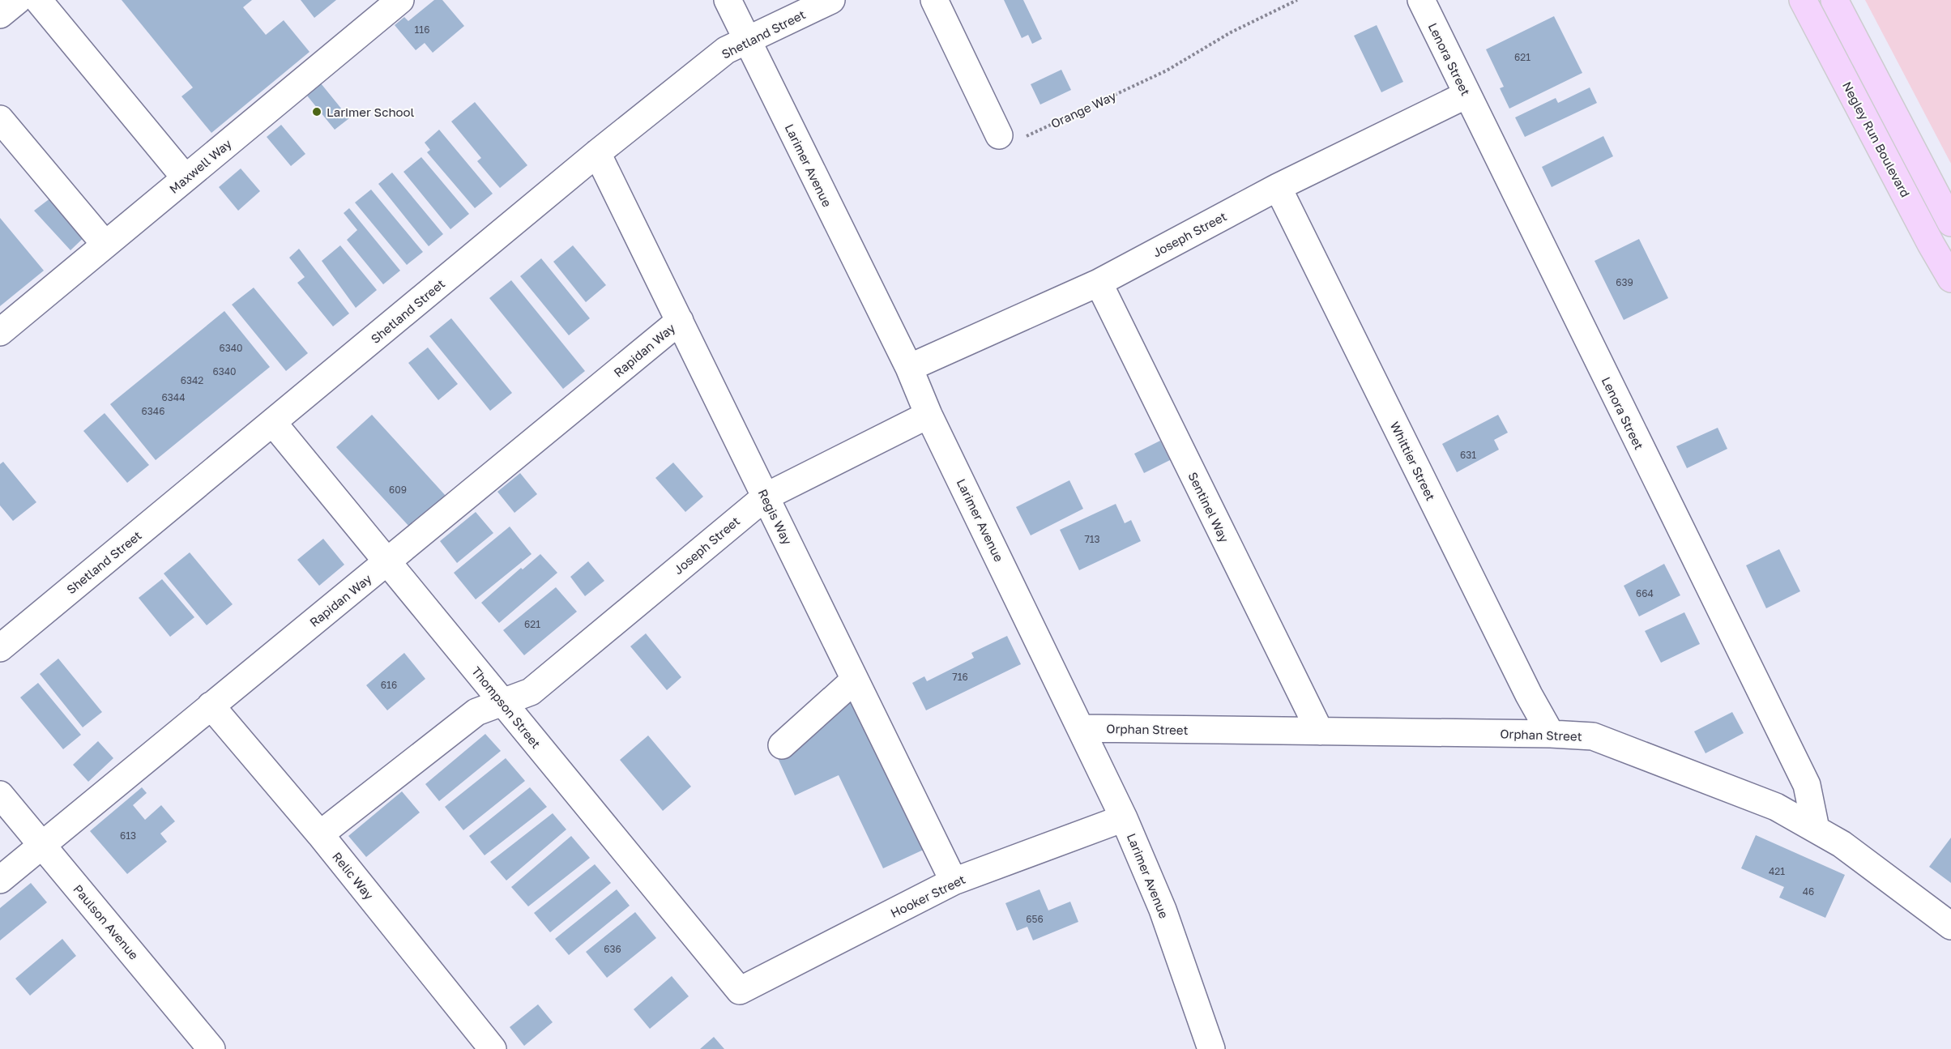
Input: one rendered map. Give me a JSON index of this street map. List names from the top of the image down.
{
  "streets": {
    "main road": ["Negley Run Boulevard"],
    "street": [
      "Shetland Street",
      "Lenora Street",
      "Larimer Avenue",
      "Maxwell Way",
      "Joseph Street",
      "Rapidan Way",
      "Whittier Street",
      "Sentinel Way",
      "Regis Way",
      "Thompson Street",
      "Orphan Street",
      "Relic Way",
      "Hooker Street",
      "Paulson Avenue"
    ],
    "path": ["Orange Way"]
  },
  "crossings": [
    ["Shetland Street", "Larimer Avenue"],
    ["Shetland Street", "Regis Way"],
    ["Shetland Street", "Thompson Street"],
    ["Lenora Street", "Joseph Street"],
    ["Lenora Street", "Orphan Street"],
    ["Larimer Avenue", "Joseph Street"],
    ["Larimer Avenue", "Orphan Street"],
    ["Larimer Avenue", "Hooker Street"],
    ["Joseph Street", "Whittier Street"],
    ["Joseph Street", "Sentinel Way"],
    ["Joseph Street", "Regis Way"],
    ["Joseph Street", "Thompson Street"],
    ["Joseph Street", "Relic Way"],
    ["Rapidan Way", "Regis Way"],
    ["Rapidan Way", "Thompson Street"],
    ["Rapidan Way", "Relic Way"],
    ["Rapidan Way", "Paulson Avenue"],
    ["Whittier Street", "Orphan Street"],
    ["Sentinel Way", "Orphan Street"],
    ["Regis Way", "Hooker Street"],
    ["Thompson Street", "Hooker Street"]
  ],
  "places": ["Larimer School"],
  "house_numbers": [
    "116",
    "621",
    "639",
    "6340",
    "6340",
    "6342",
    "6344",
    "6346",
    "631",
    "609",
    "713",
    "664",
    "621",
    "716",
    "616",
    "613",
    "421",
    "46",
    "656",
    "636"
  ]
}
